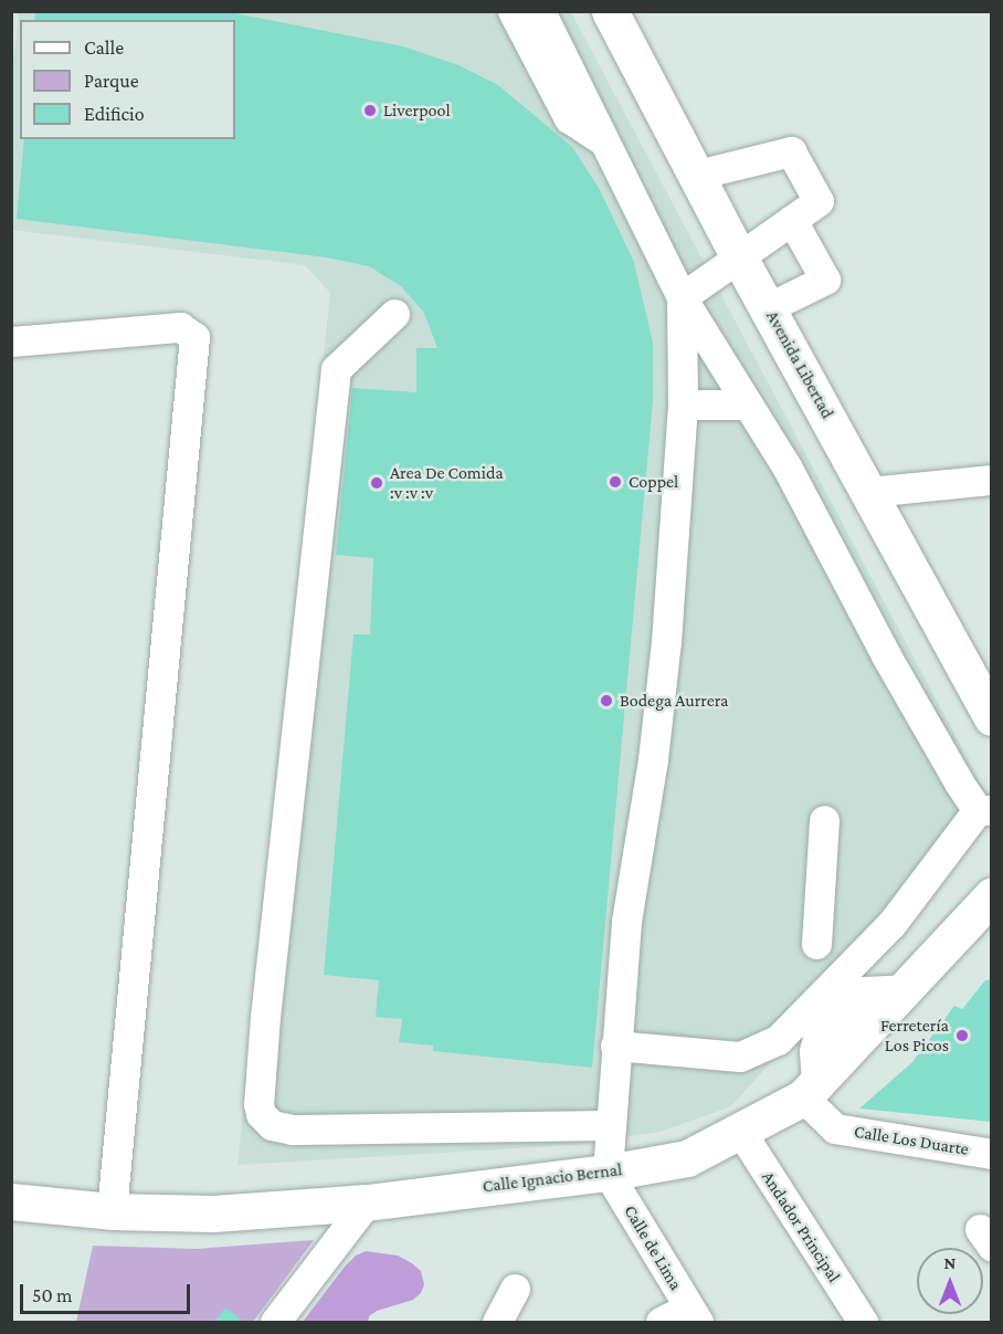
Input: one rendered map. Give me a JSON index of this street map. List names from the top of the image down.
{
  "streets": {
    "main road": ["Avenida Libertad", "Calle Ignacio Bernal"],
    "street": ["Calle Los Duarte", "Andador Principal", "Calle de Lima"]
  },
  "crossings": [
    ["Calle Los Duarte", "Calle Ignacio Bernal"],
    ["Calle Ignacio Bernal", "Andador Principal"],
    ["Calle Ignacio Bernal", "Calle de Lima"]
  ],
  "places": [
    "Liverpool",
    "Coppel",
    "Area De Comida :v :v :v",
    "Bodega Aurrera",
    "Ferretería Los Picos"
  ],
  "legend": ["Calle", "Parque", "Edificio"],
  "scale_bar": "50 m",
  "north": "top"
}
